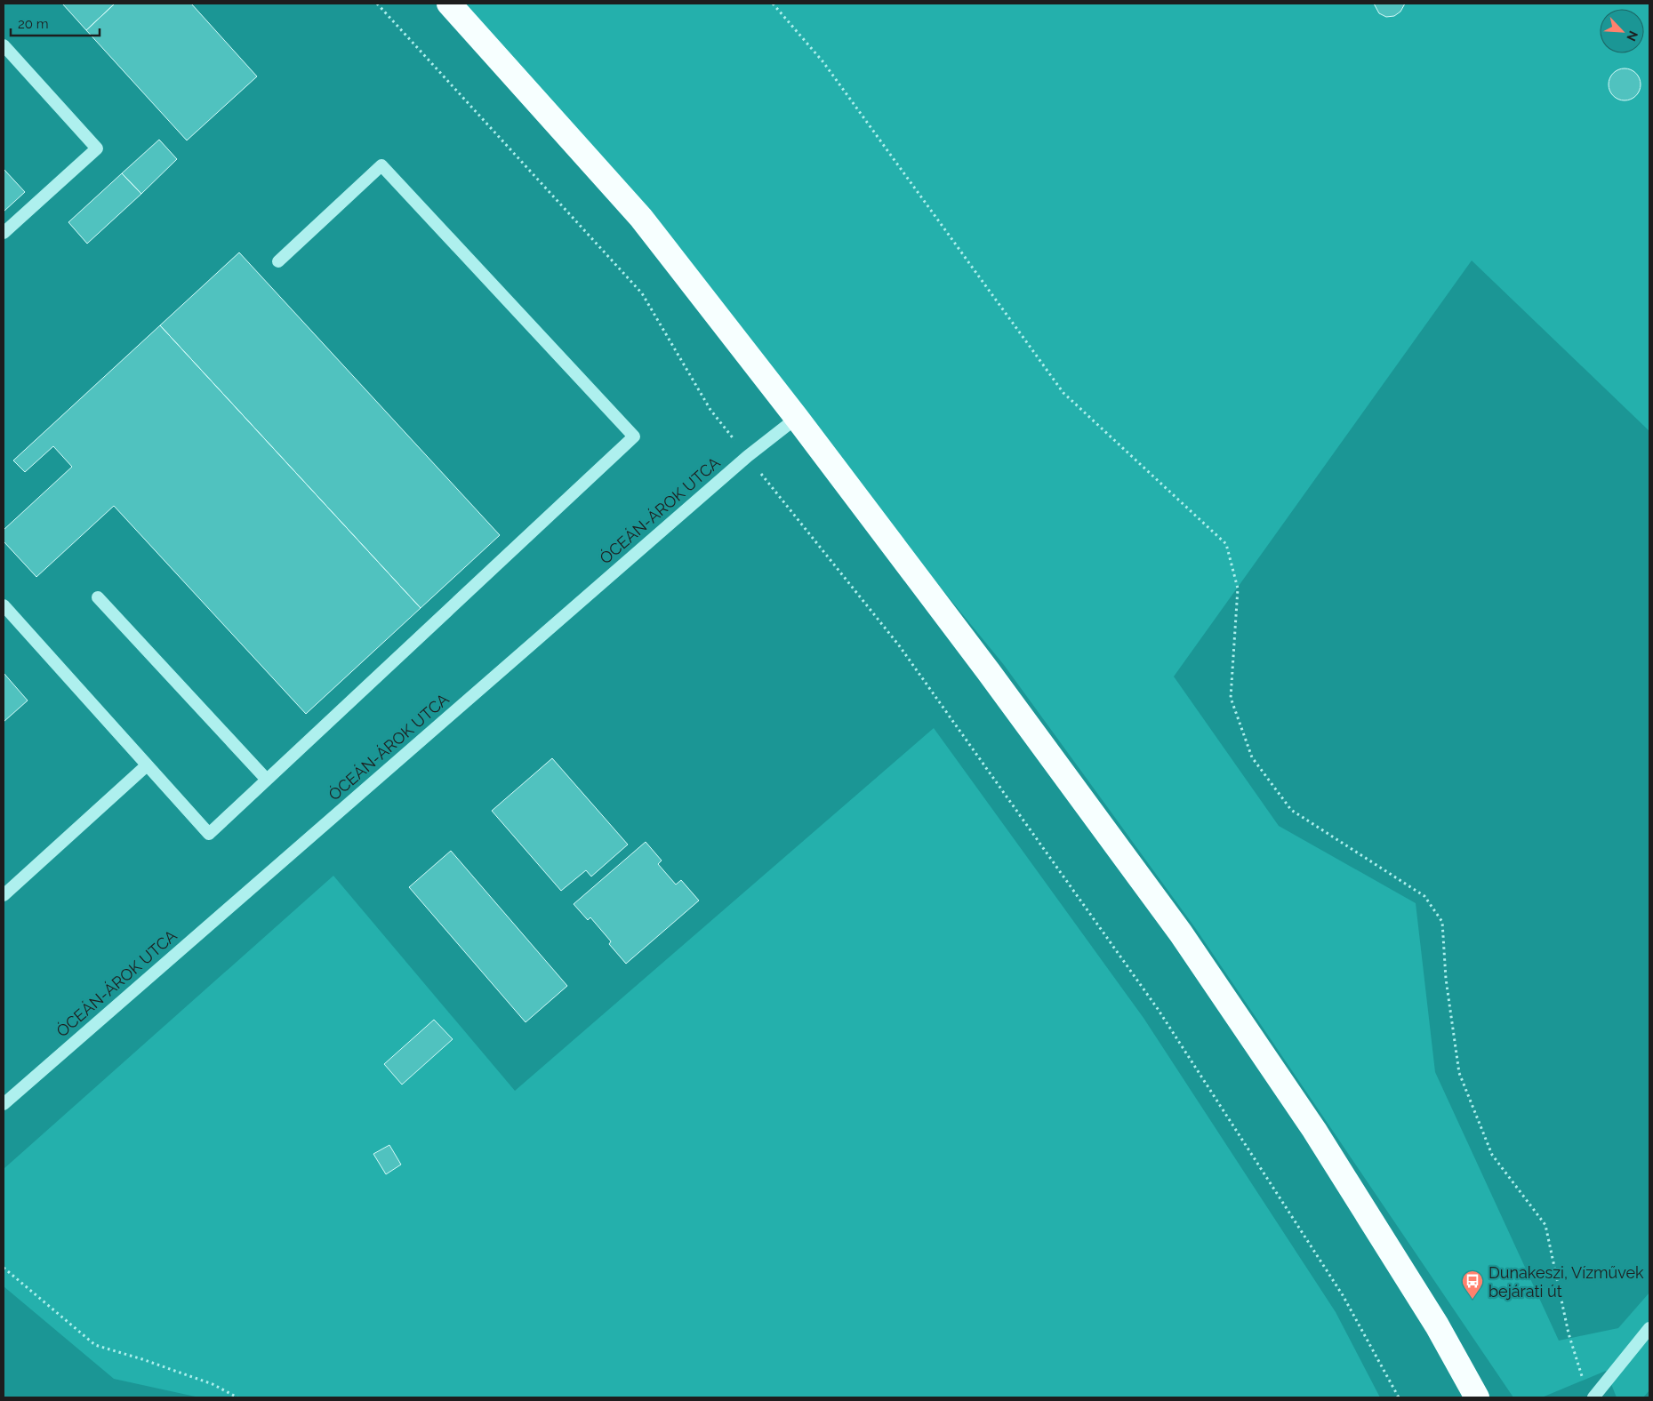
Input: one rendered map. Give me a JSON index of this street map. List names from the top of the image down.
{
  "streets": {
    "lane": ["ÓCEÁN-ÁROK UTCA"]
  },
  "places": {
    "bus stop": ["Dunakeszi, Vízművek bejárati út"]
  },
  "scale_bar": "20 m",
  "north": "bottom right"
}
